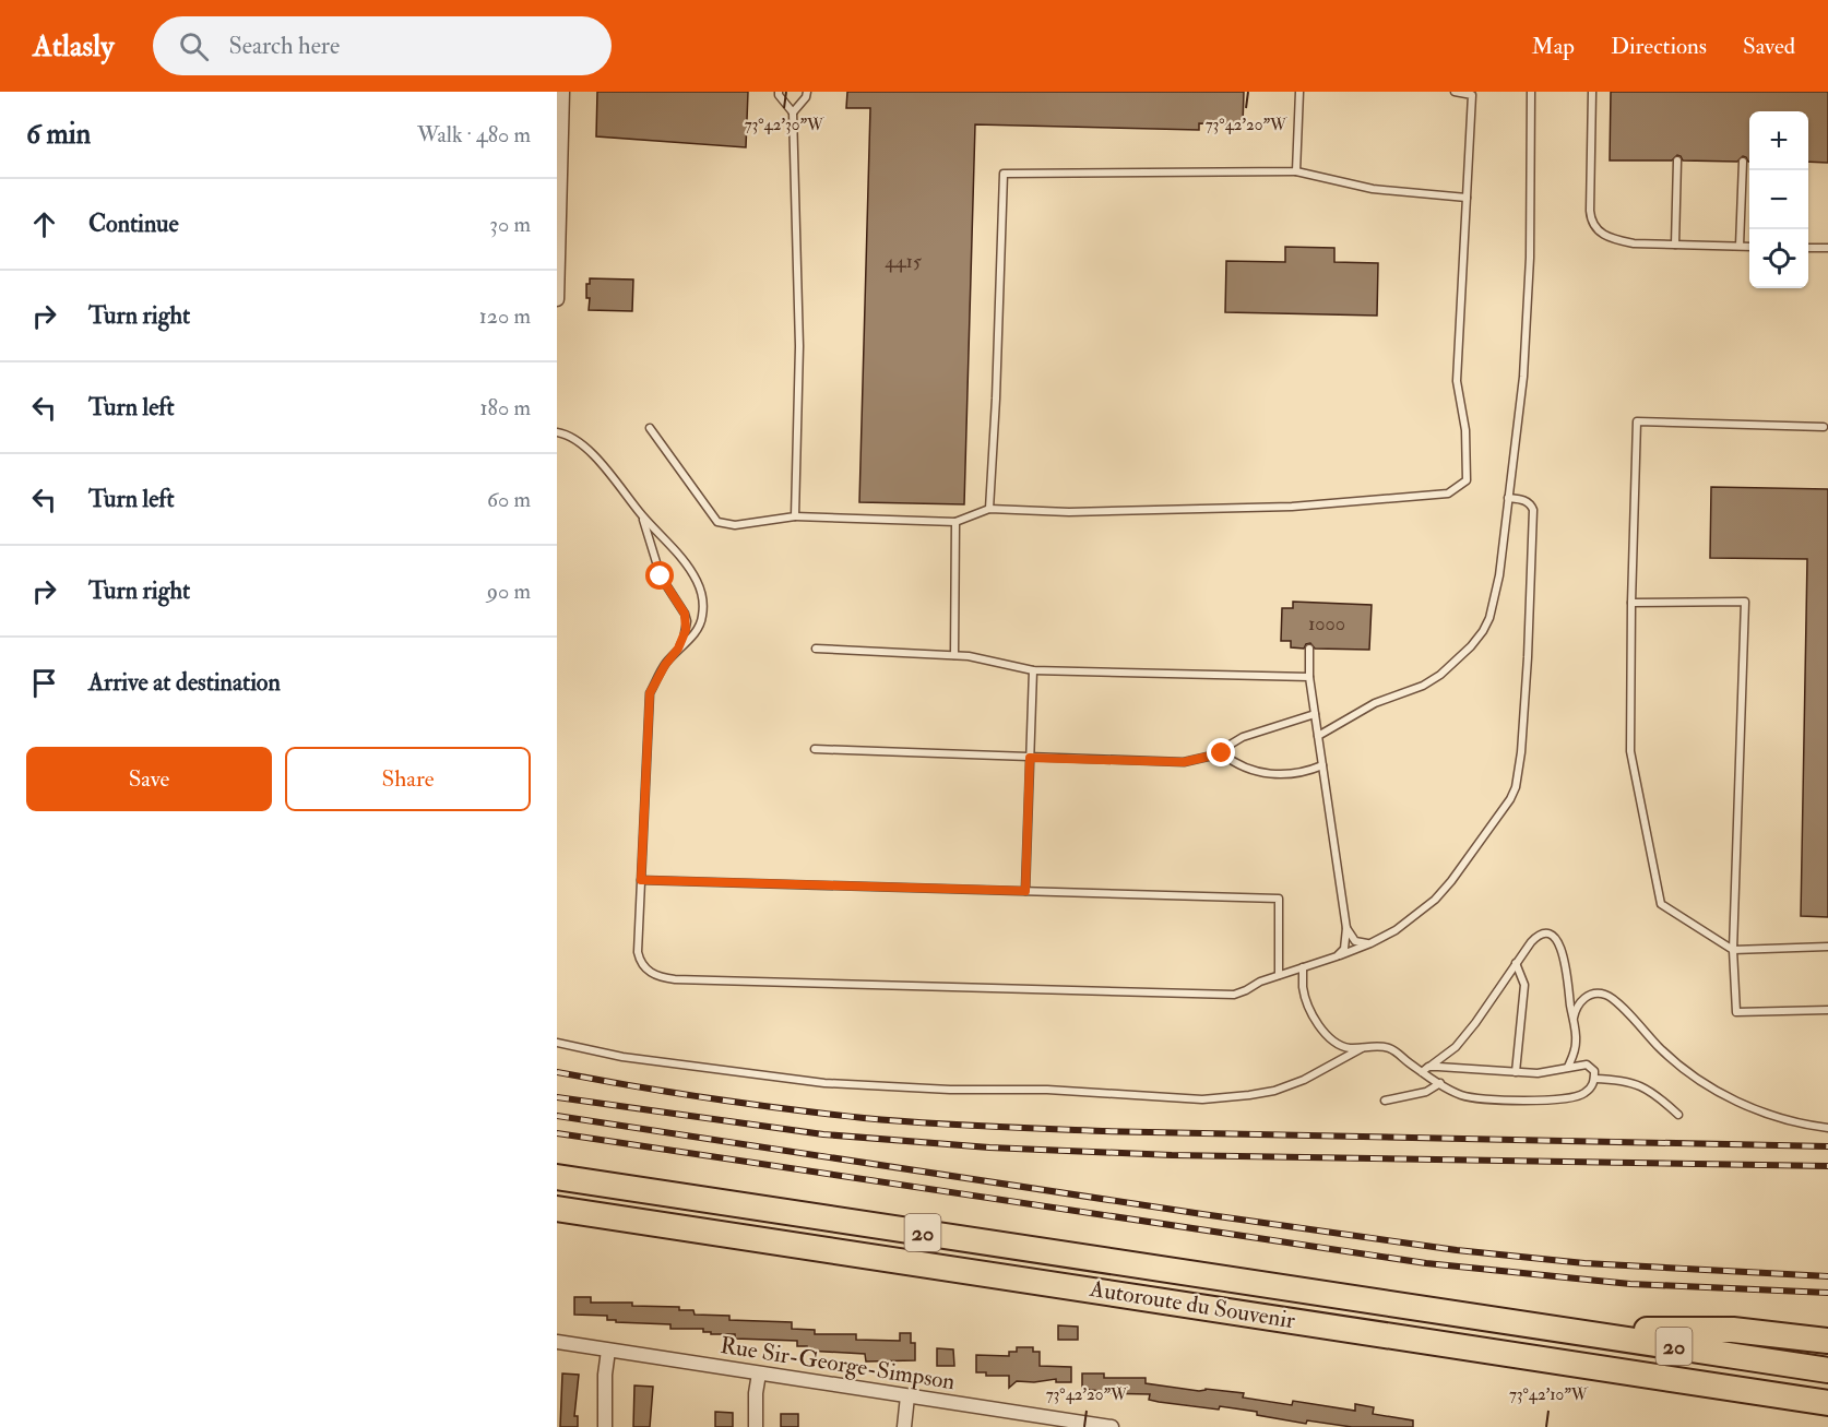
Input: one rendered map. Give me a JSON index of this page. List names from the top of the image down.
{
  "streets": {
    "highway": ["20", "Autoroute du Souvenir"],
    "street": ["Rue Sir-George-Simpson"]
  },
  "house_numbers": ["4415", "1000"],
  "page": {
    "header": "Atlasly",
    "search": "Search here",
    "nav": ["Map", "Directions", "Saved"],
    "heading": ["6 min", "Walk · 480 m"],
    "map_buttons": ["+", "−"],
    "list": [
      ["Continue", "30 m"],
      ["Turn right", "120 m"],
      ["Turn left", "180 m"],
      ["Turn left", "60 m"],
      ["Turn right", "90 m"],
      "Arrive at destination"
    ],
    "buttons": ["Save", "Share"]
  },
  "coordinates": ["73°42'30\"W", "73°42'20\"W", "73°42'10\"W"]
}
